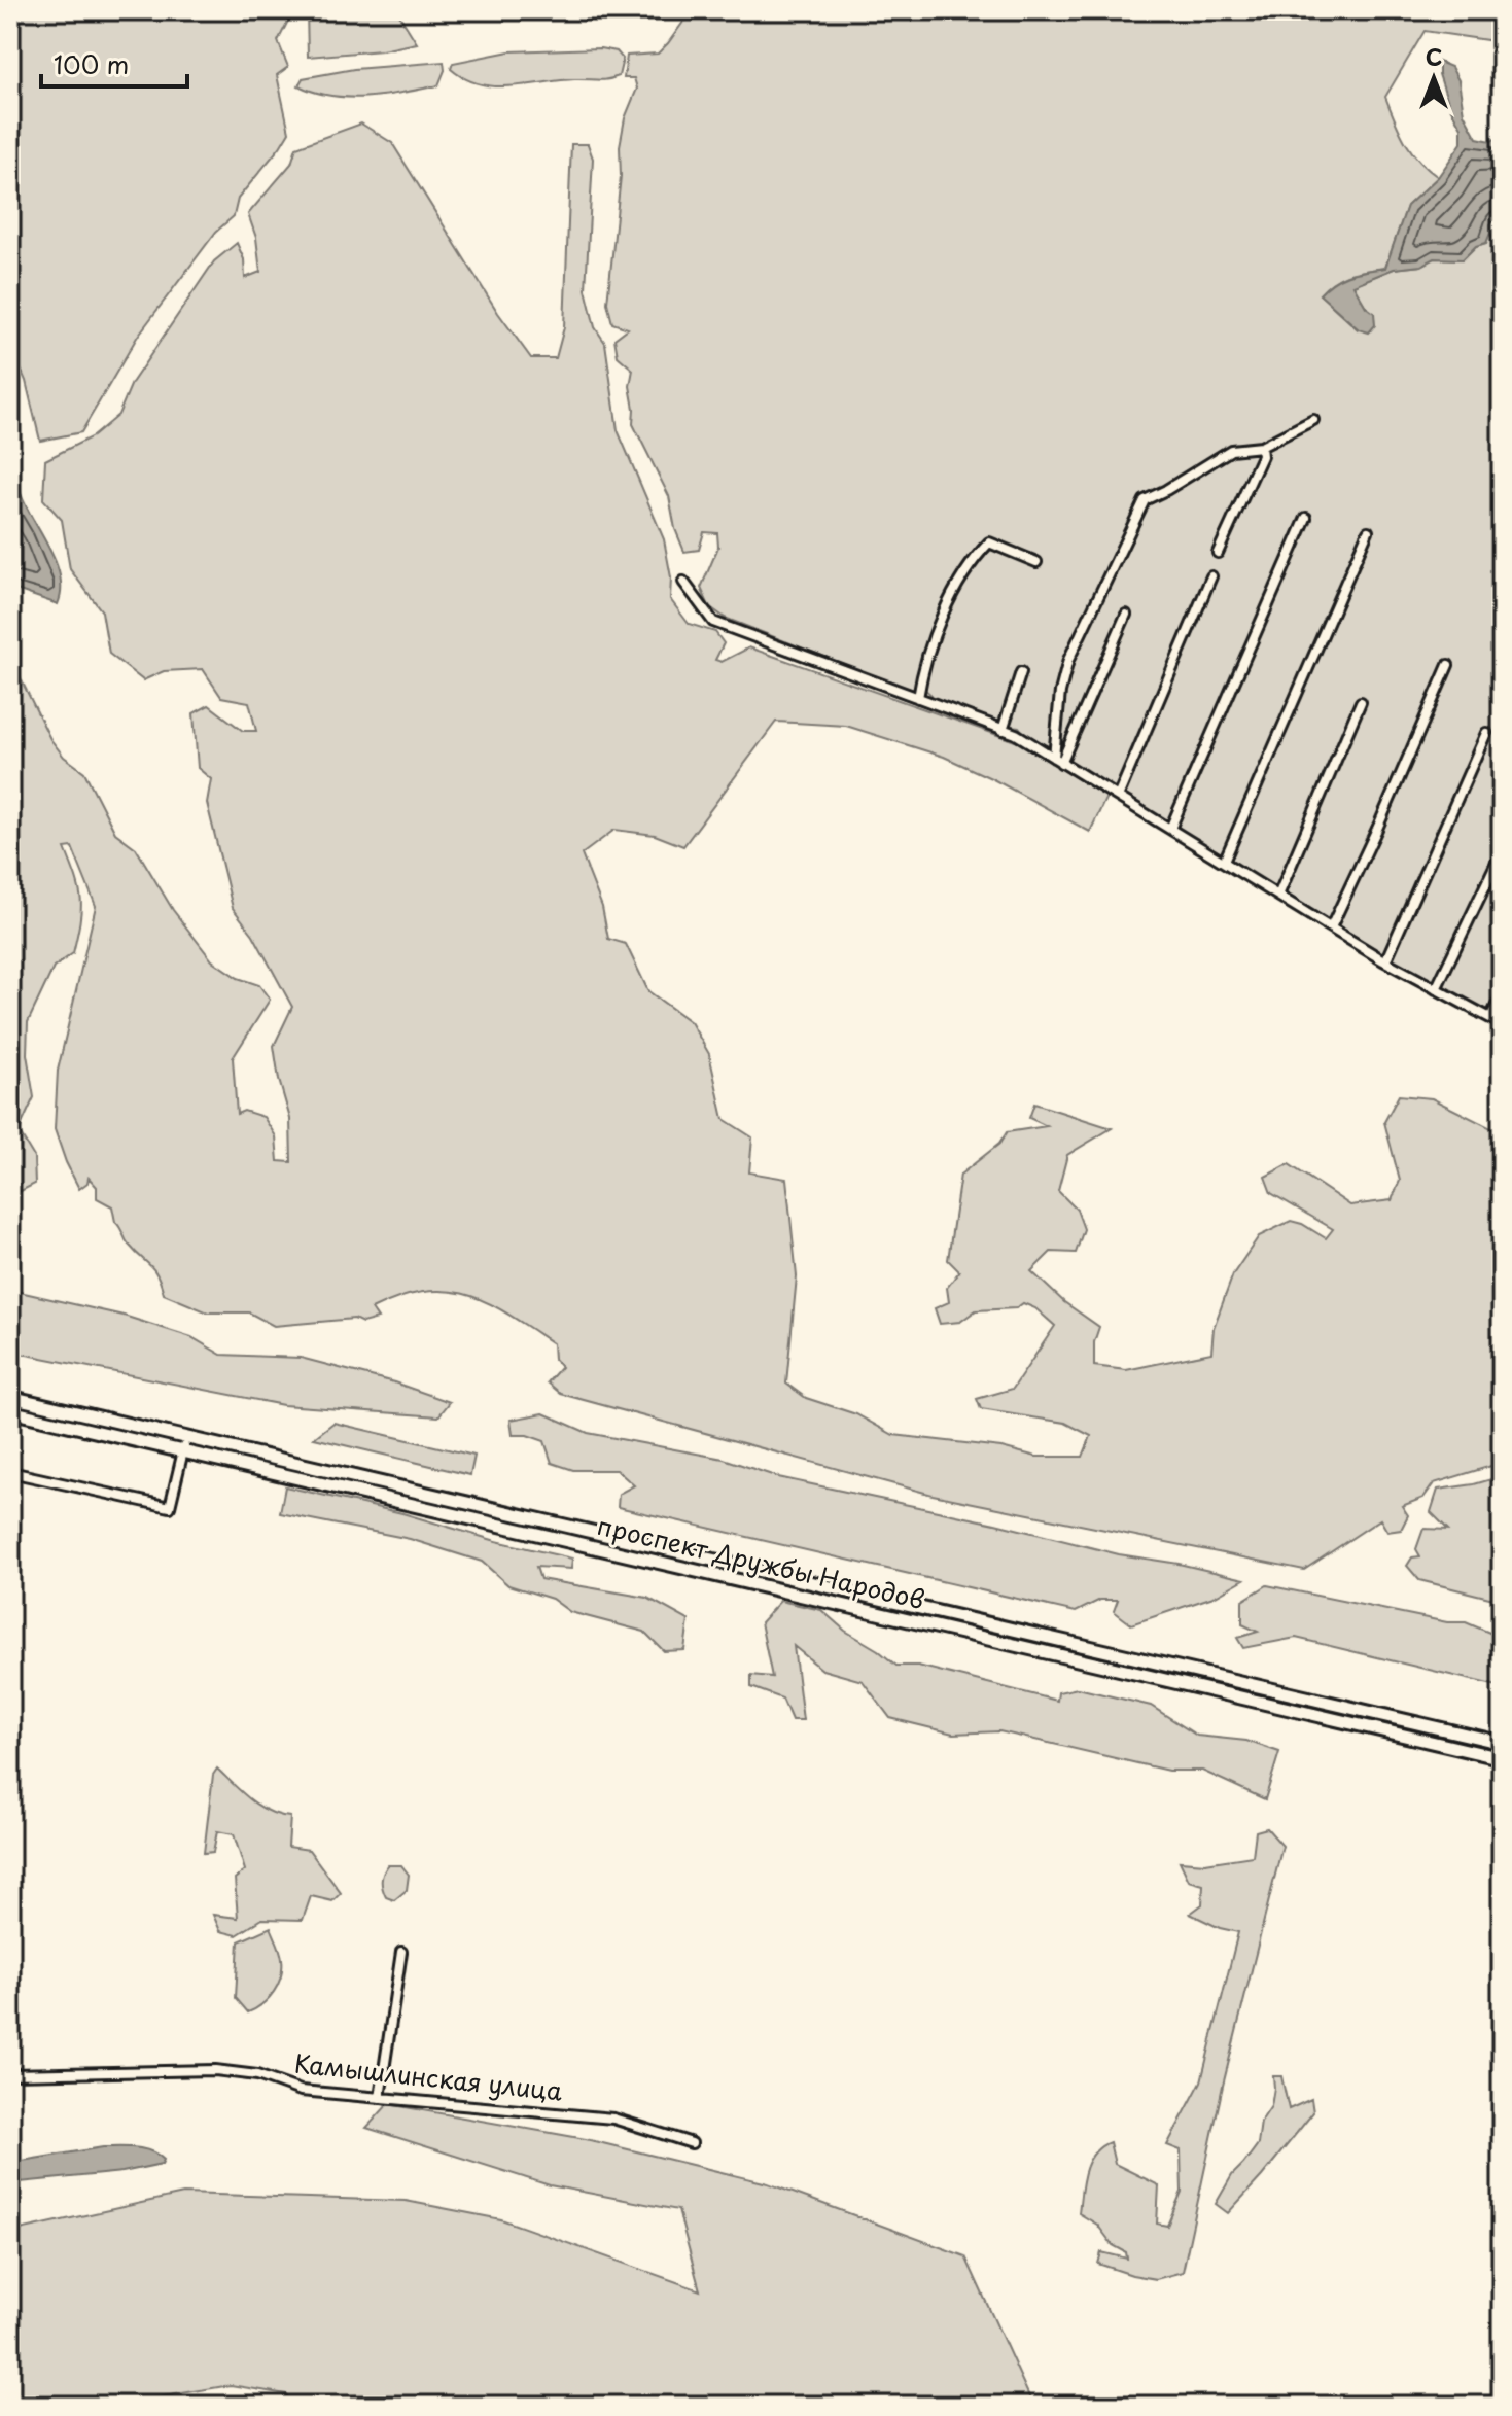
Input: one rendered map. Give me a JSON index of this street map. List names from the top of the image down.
{
  "streets": {
    "main road": ["проспект Дружбы Народов"],
    "street": ["Камышлинская улица"]
  },
  "scale_bar": "100 m",
  "north": "top"
}
